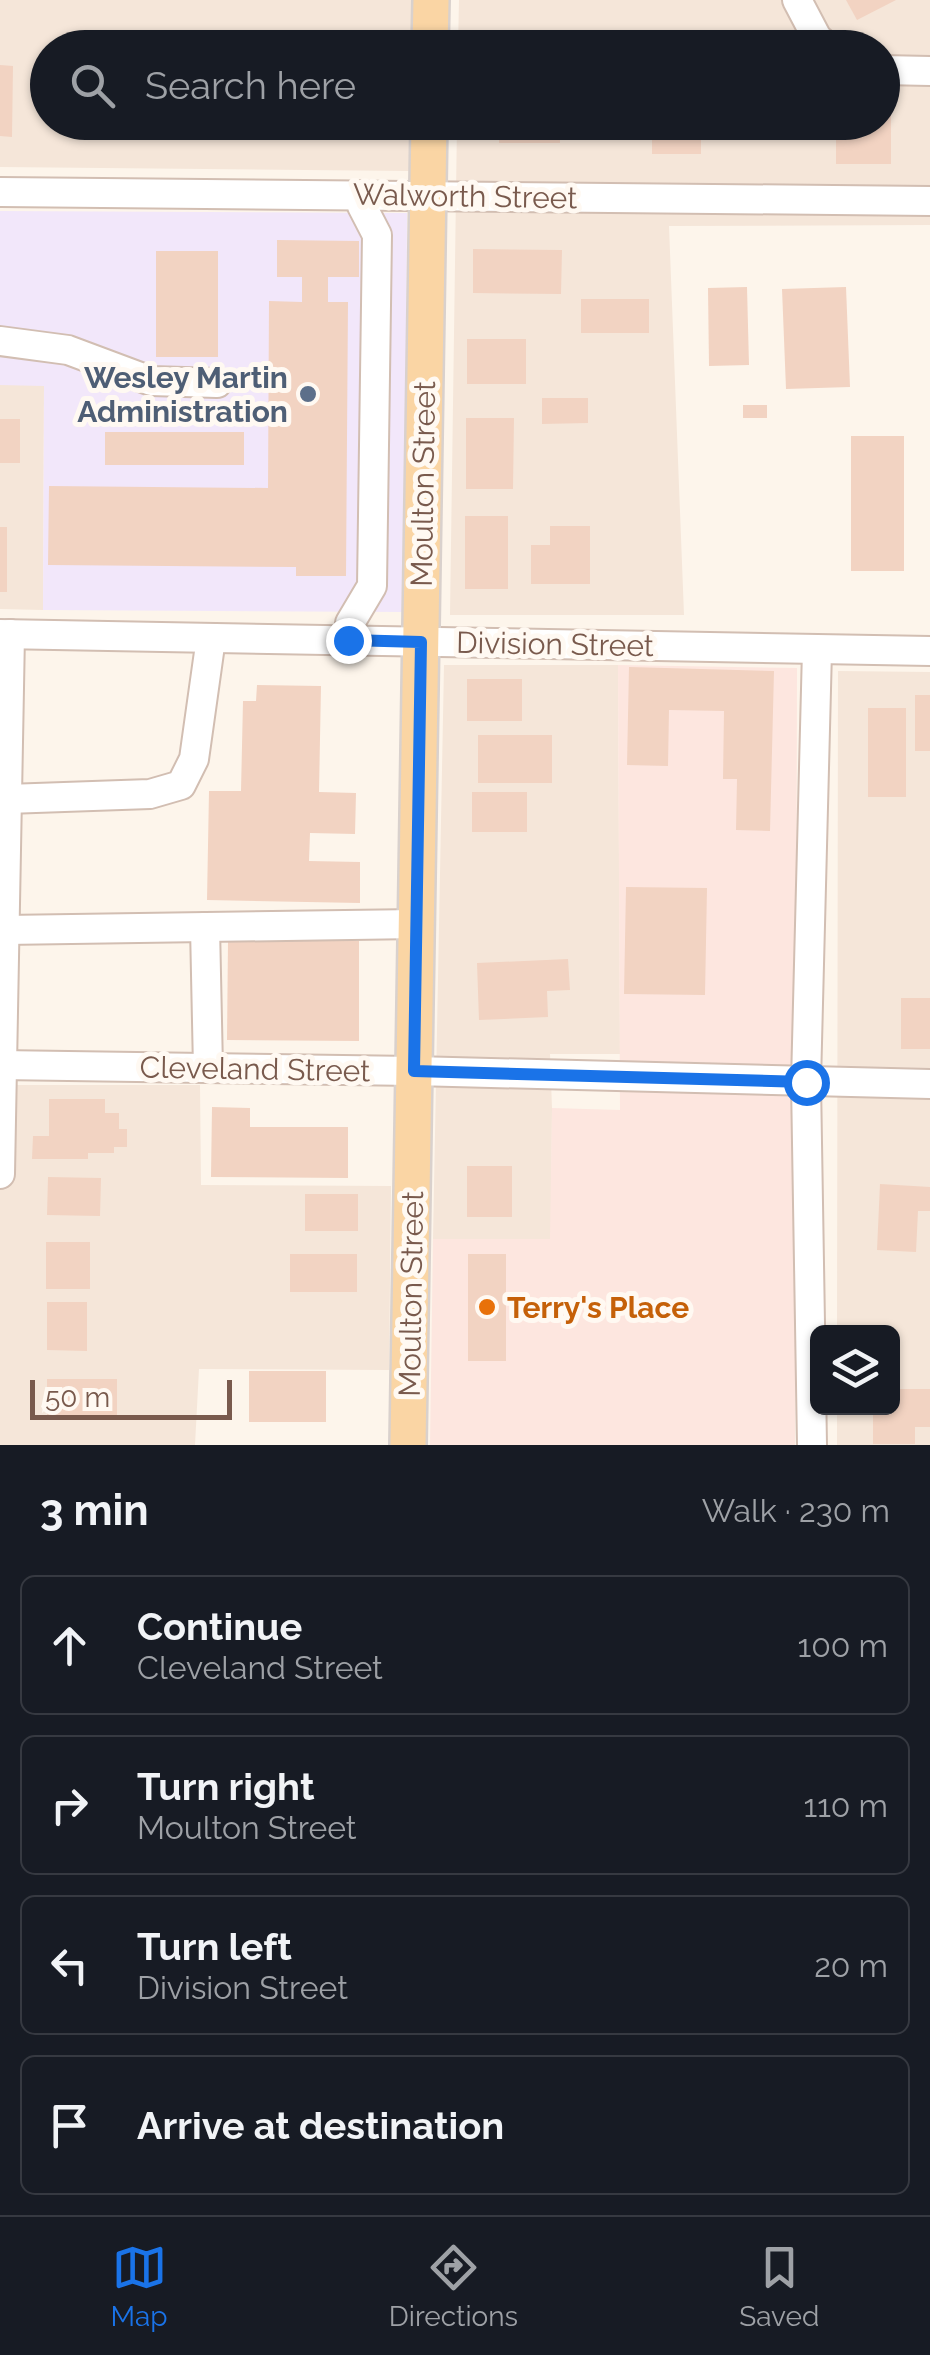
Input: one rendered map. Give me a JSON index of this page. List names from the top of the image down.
{
  "streets": {
    "main road": ["Moulton Street"],
    "street": ["Walworth Street", "Division Street", "Cleveland Street"]
  },
  "crossings": [
    ["Walworth Street", "Moulton Street"],
    ["Moulton Street", "Division Street"],
    ["Moulton Street", "Cleveland Street"]
  ],
  "places": ["Wesley Martin Administration", "Terry's Place"],
  "scale_bar": "50 m",
  "page": {
    "search": "Search here",
    "scale": "50 m",
    "heading": ["3 min", "Walk · 230 m"],
    "list": [
      ["Continue", "Cleveland Street", "100 m"],
      ["Turn right", "Moulton Street", "110 m"],
      ["Turn left", "Division Street", "20 m"],
      "Arrive at destination"
    ],
    "nav": ["Map", "Directions", "Saved"]
  }
}
